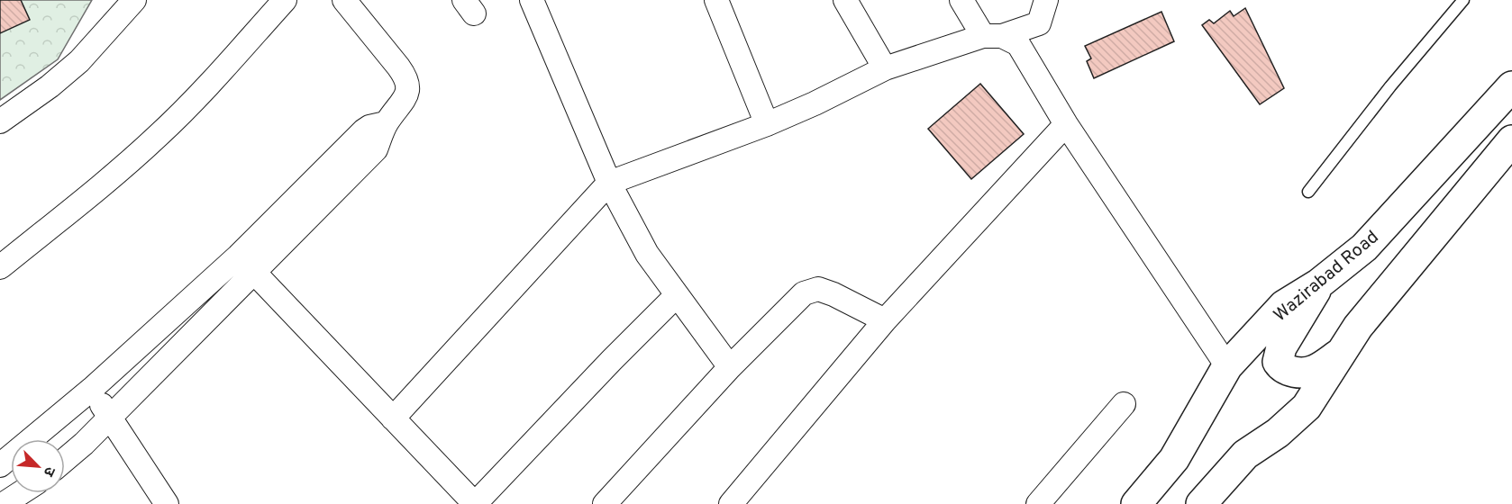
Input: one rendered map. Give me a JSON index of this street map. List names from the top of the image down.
{
  "streets": {
    "highway": ["Wazirabad Road"]
  },
  "north": "bottom right"
}
